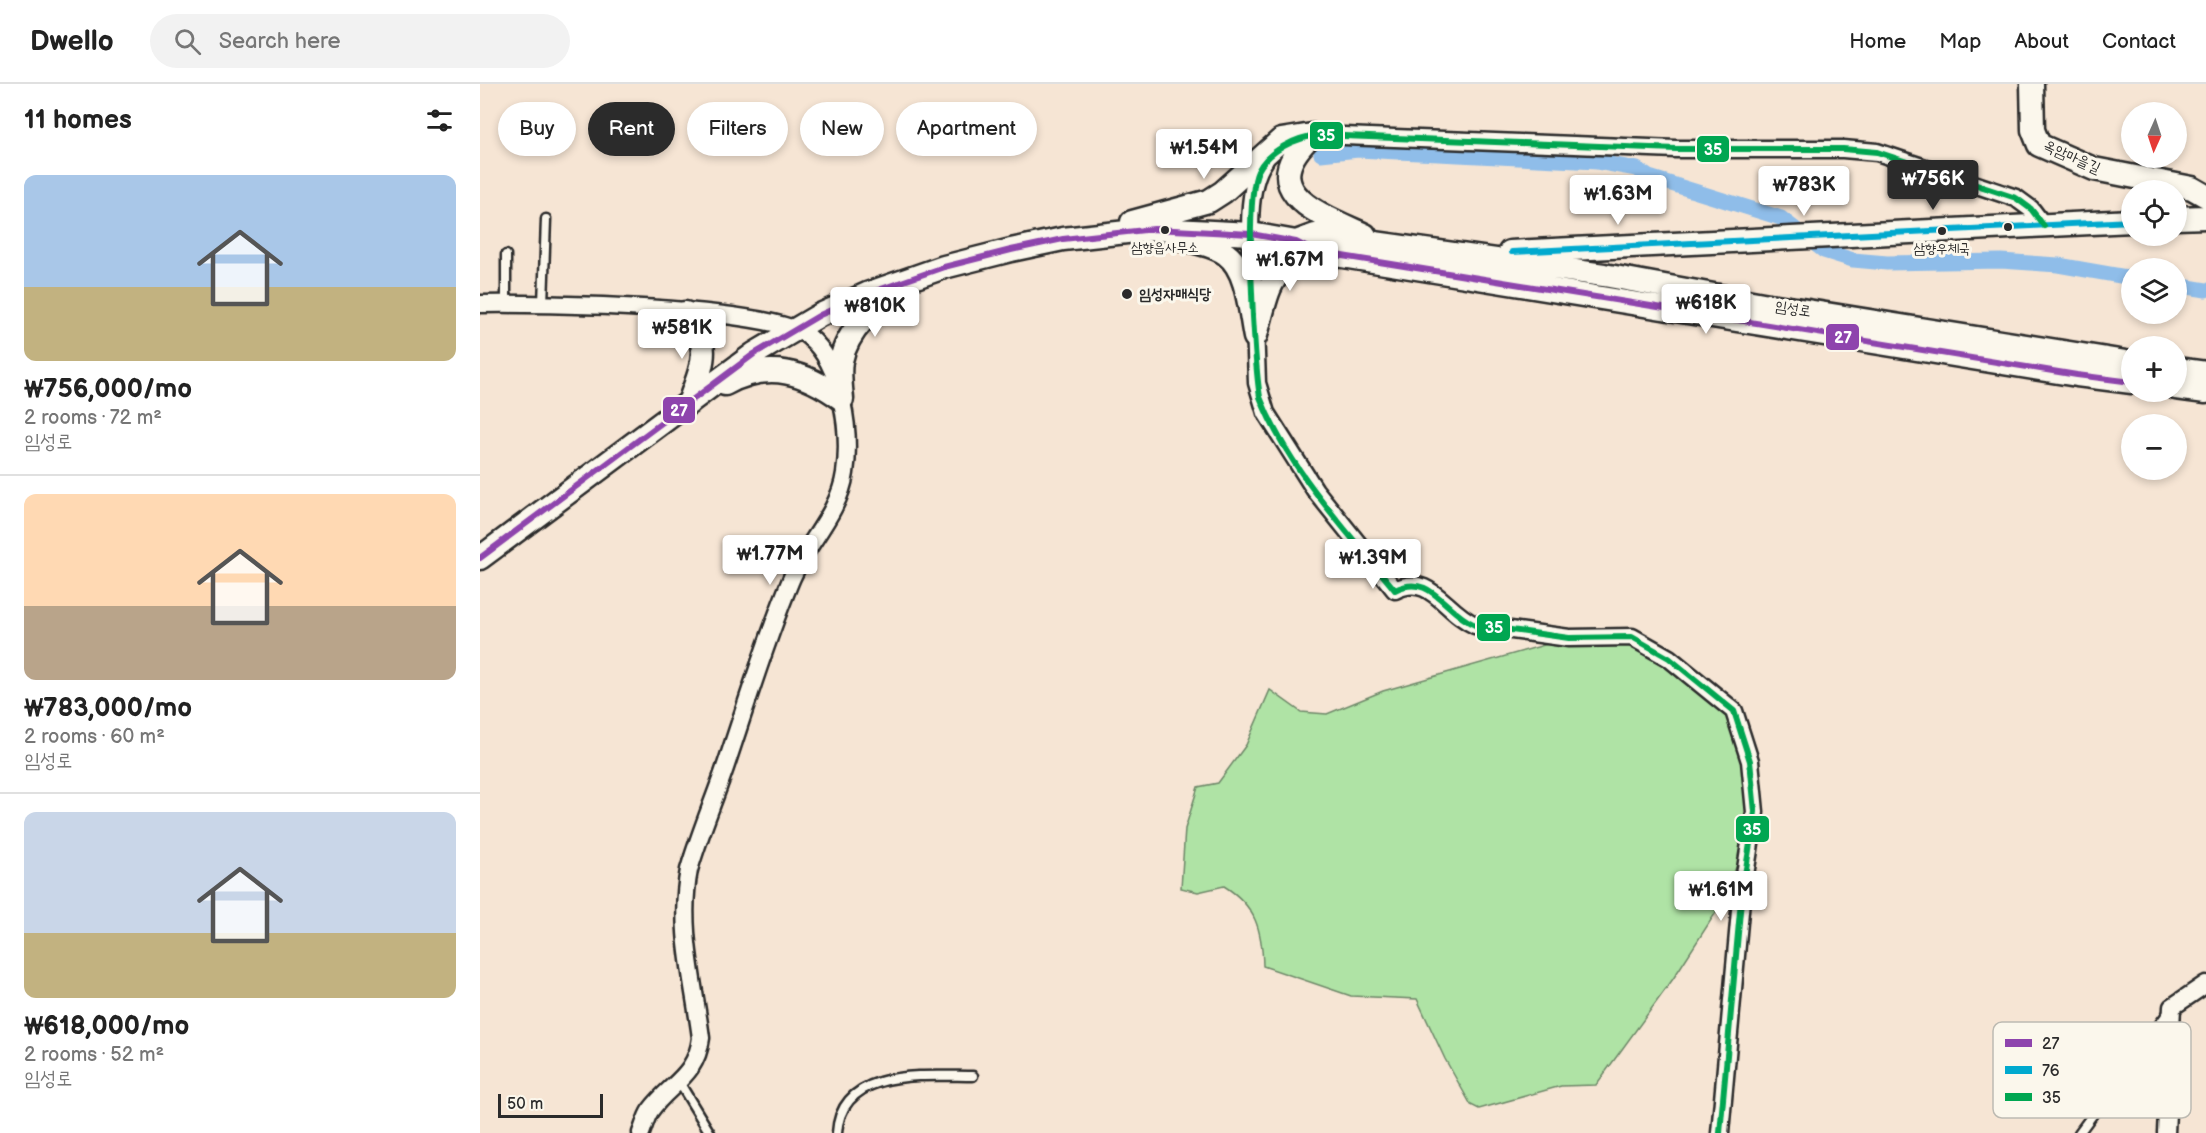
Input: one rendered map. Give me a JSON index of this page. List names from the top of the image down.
{
  "streets": {
    "main road": ["옥암마을길", "임성로"]
  },
  "places": ["삼향읍사무소", "삼향우체국", "임성자매식당"],
  "lines": ["transit line 35", "transit line 76", "transit line 27"],
  "legend": ["27", "76", "35"],
  "scale_bar": "50 m",
  "north": "bottom",
  "page": {
    "header": "Dwello",
    "search": "Search here",
    "nav": [
      "Home",
      "Map",
      "About",
      "Contact"
    ],
    "heading": "11 homes",
    "map_buttons": ["+", "−"],
    "chip": [
      "Buy",
      "Rent",
      "Filters",
      "New",
      "Apartment"
    ],
    "price": [
      "₩1.54M",
      "₩756K",
      "₩783K",
      "₩1.63M",
      "₩1.67M",
      "₩618K",
      "₩810K",
      "₩581K",
      "₩1.77M",
      "₩1.39M",
      "₩1.61M"
    ],
    "list": [
      {
        "name": "₩756,000/mo",
        "note": "2 rooms · 72 m² · 임성로"
      },
      {
        "name": "₩783,000/mo",
        "note": "2 rooms · 60 m² · 임성로"
      },
      {
        "name": "₩618,000/mo",
        "note": "2 rooms · 52 m² · 임성로"
      }
    ],
    "scale": "50 m"
  }
}
